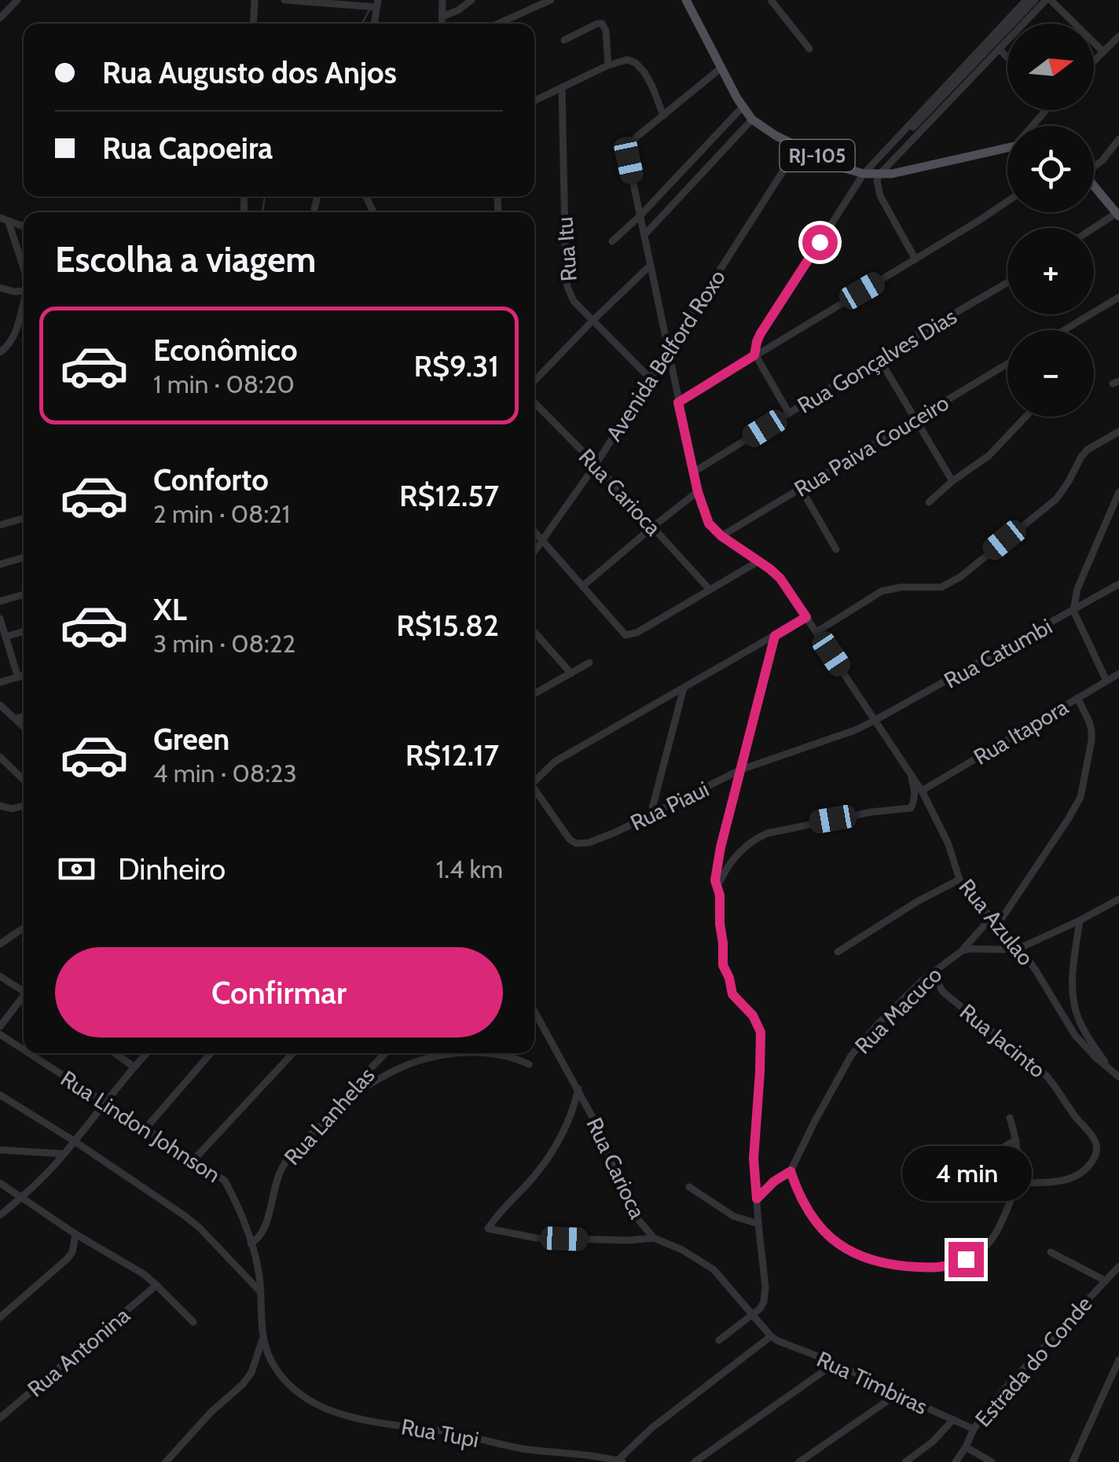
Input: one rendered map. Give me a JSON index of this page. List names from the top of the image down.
{
  "streets": {
    "main road": ["RJ-105"],
    "street": [
      "Rua Itu",
      "Avenida Belford Roxo",
      "Rua Gonçalves Dias",
      "Rua Paiva Couceiro",
      "Rua Carioca",
      "Rua Catumbi",
      "Rua Itapora",
      "Rua Piaui",
      "Rua Azulao",
      "Rua Macuco",
      "Rua Jacinto",
      "Rua Lanhelas",
      "Rua Lindon Johnson",
      "Rua Antonina",
      "Estrada do Conde",
      "Rua Timbiras",
      "Rua Tupi"
    ]
  },
  "crossings": [
    ["RJ-105", "Avenida Belford Roxo"],
    ["Rua Itu", "Avenida Belford Roxo"],
    ["Avenida Belford Roxo", "Rua Carioca"],
    ["Rua Paiva Couceiro", "Rua Azulao"],
    ["Rua Carioca", "Rua Timbiras"],
    ["Rua Catumbi", "Rua Piaui"],
    ["Rua Catumbi", "Rua Azulao"],
    ["Rua Itapora", "Rua Azulao"],
    ["Rua Piaui", "Rua Azulao"],
    ["Rua Azulao", "Rua Macuco"],
    ["Rua Macuco", "Rua Jacinto"],
    ["Rua Lanhelas", "Rua Lindon Johnson"],
    ["Estrada do Conde", "Rua Timbiras"]
  ],
  "north": "right",
  "page": {
    "map_buttons": ["+", "−"],
    "banner": ["Rua Augusto dos Anjos", "Rua Capoeira"],
    "heading": "Escolha a viagem",
    "list": [
      {
        "name": "Econômico",
        "note": "1 min · 08:20",
        "value": "R$9.31"
      },
      {
        "name": "Conforto",
        "note": "2 min · 08:21",
        "value": "R$12.57"
      },
      {
        "name": "XL",
        "note": "3 min · 08:22",
        "value": "R$15.82"
      },
      {
        "name": "Green",
        "note": "4 min · 08:23",
        "value": "R$12.17"
      }
    ],
    "pay": ["Dinheiro", "1.4 km"],
    "buttons": "Confirmar",
    "bubble": "4 min"
  }
}
